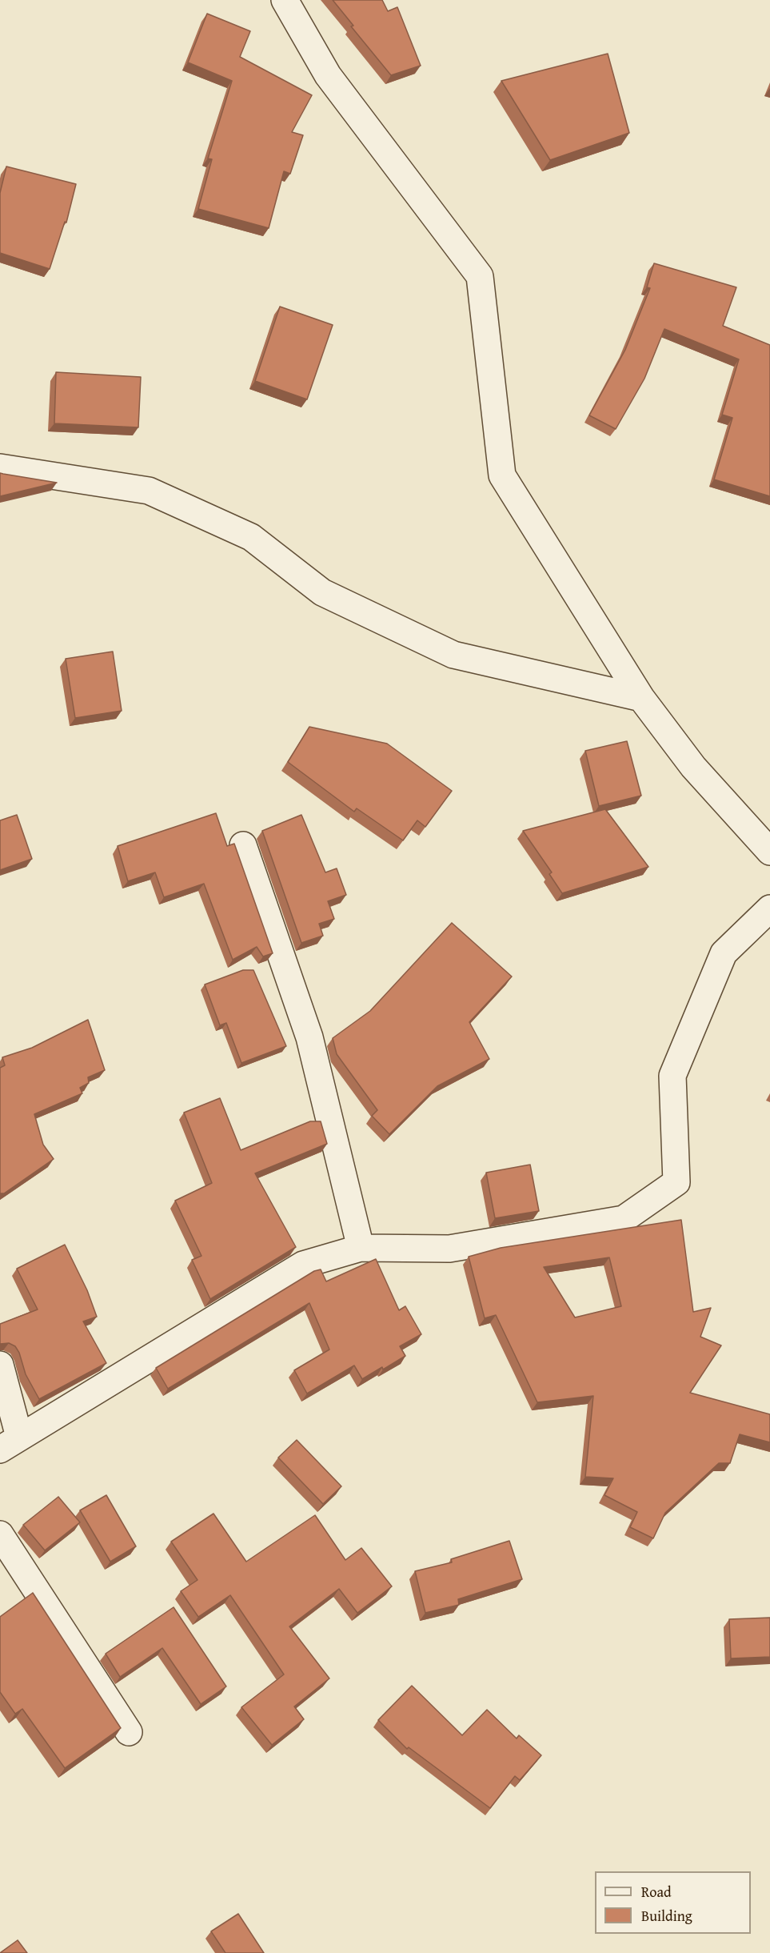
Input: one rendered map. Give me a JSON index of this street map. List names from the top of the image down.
{
  "legend": ["Road", "Building"]
}
